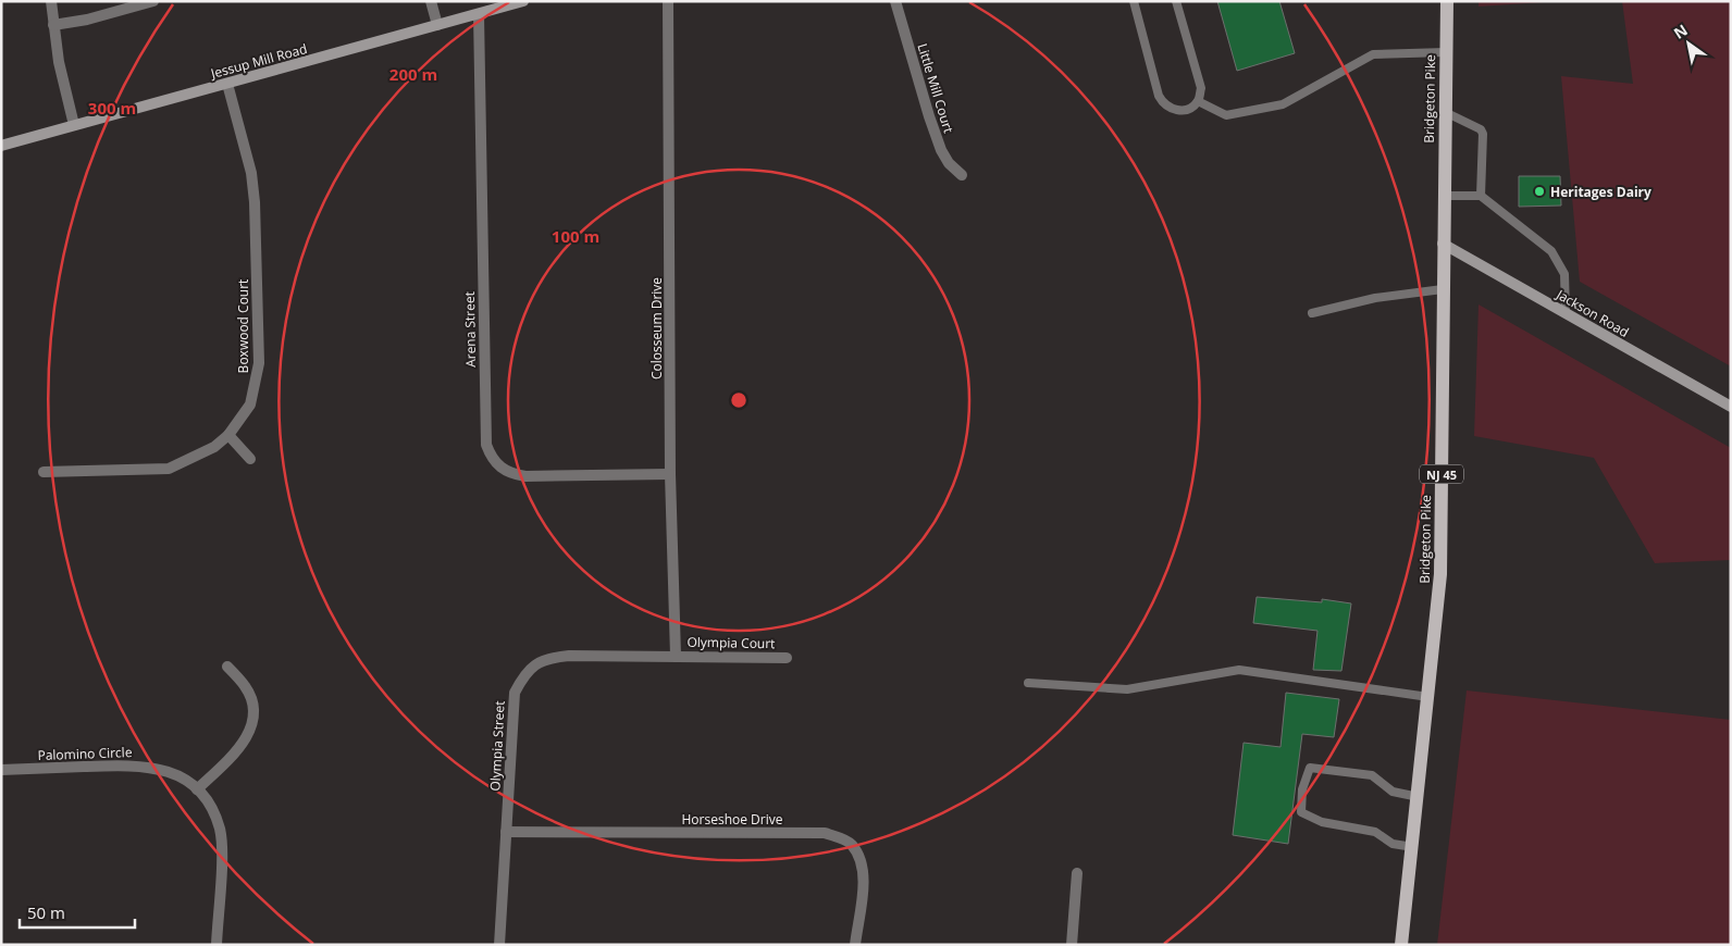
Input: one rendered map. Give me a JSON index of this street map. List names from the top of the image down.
{
  "streets": {
    "main road": ["Bridgeton Pike", "NJ 45"],
    "street": [
      "Jessup Mill Road",
      "Little Mill Court",
      "Jackson Road",
      "Boxwood Court",
      "Colosseum Drive",
      "Arena Street",
      "Olympia Court",
      "Olympia Street",
      "Palomino Circle",
      "Horseshoe Drive"
    ]
  },
  "crossings": [
    ["Jessup Mill Road", "Boxwood Court"],
    ["Jessup Mill Road", "Arena Street"],
    ["Bridgeton Pike", "Jackson Road"],
    ["Colosseum Drive", "Arena Street"],
    ["Colosseum Drive", "Olympia Court"],
    ["Colosseum Drive", "Olympia Street"],
    ["Olympia Court", "Olympia Street"],
    ["Olympia Street", "Horseshoe Drive"]
  ],
  "places": ["Heritages Dairy"],
  "scale_bar": "50 m",
  "north": "top left",
  "rings": ["200 m", "300 m", "100 m"]
}
